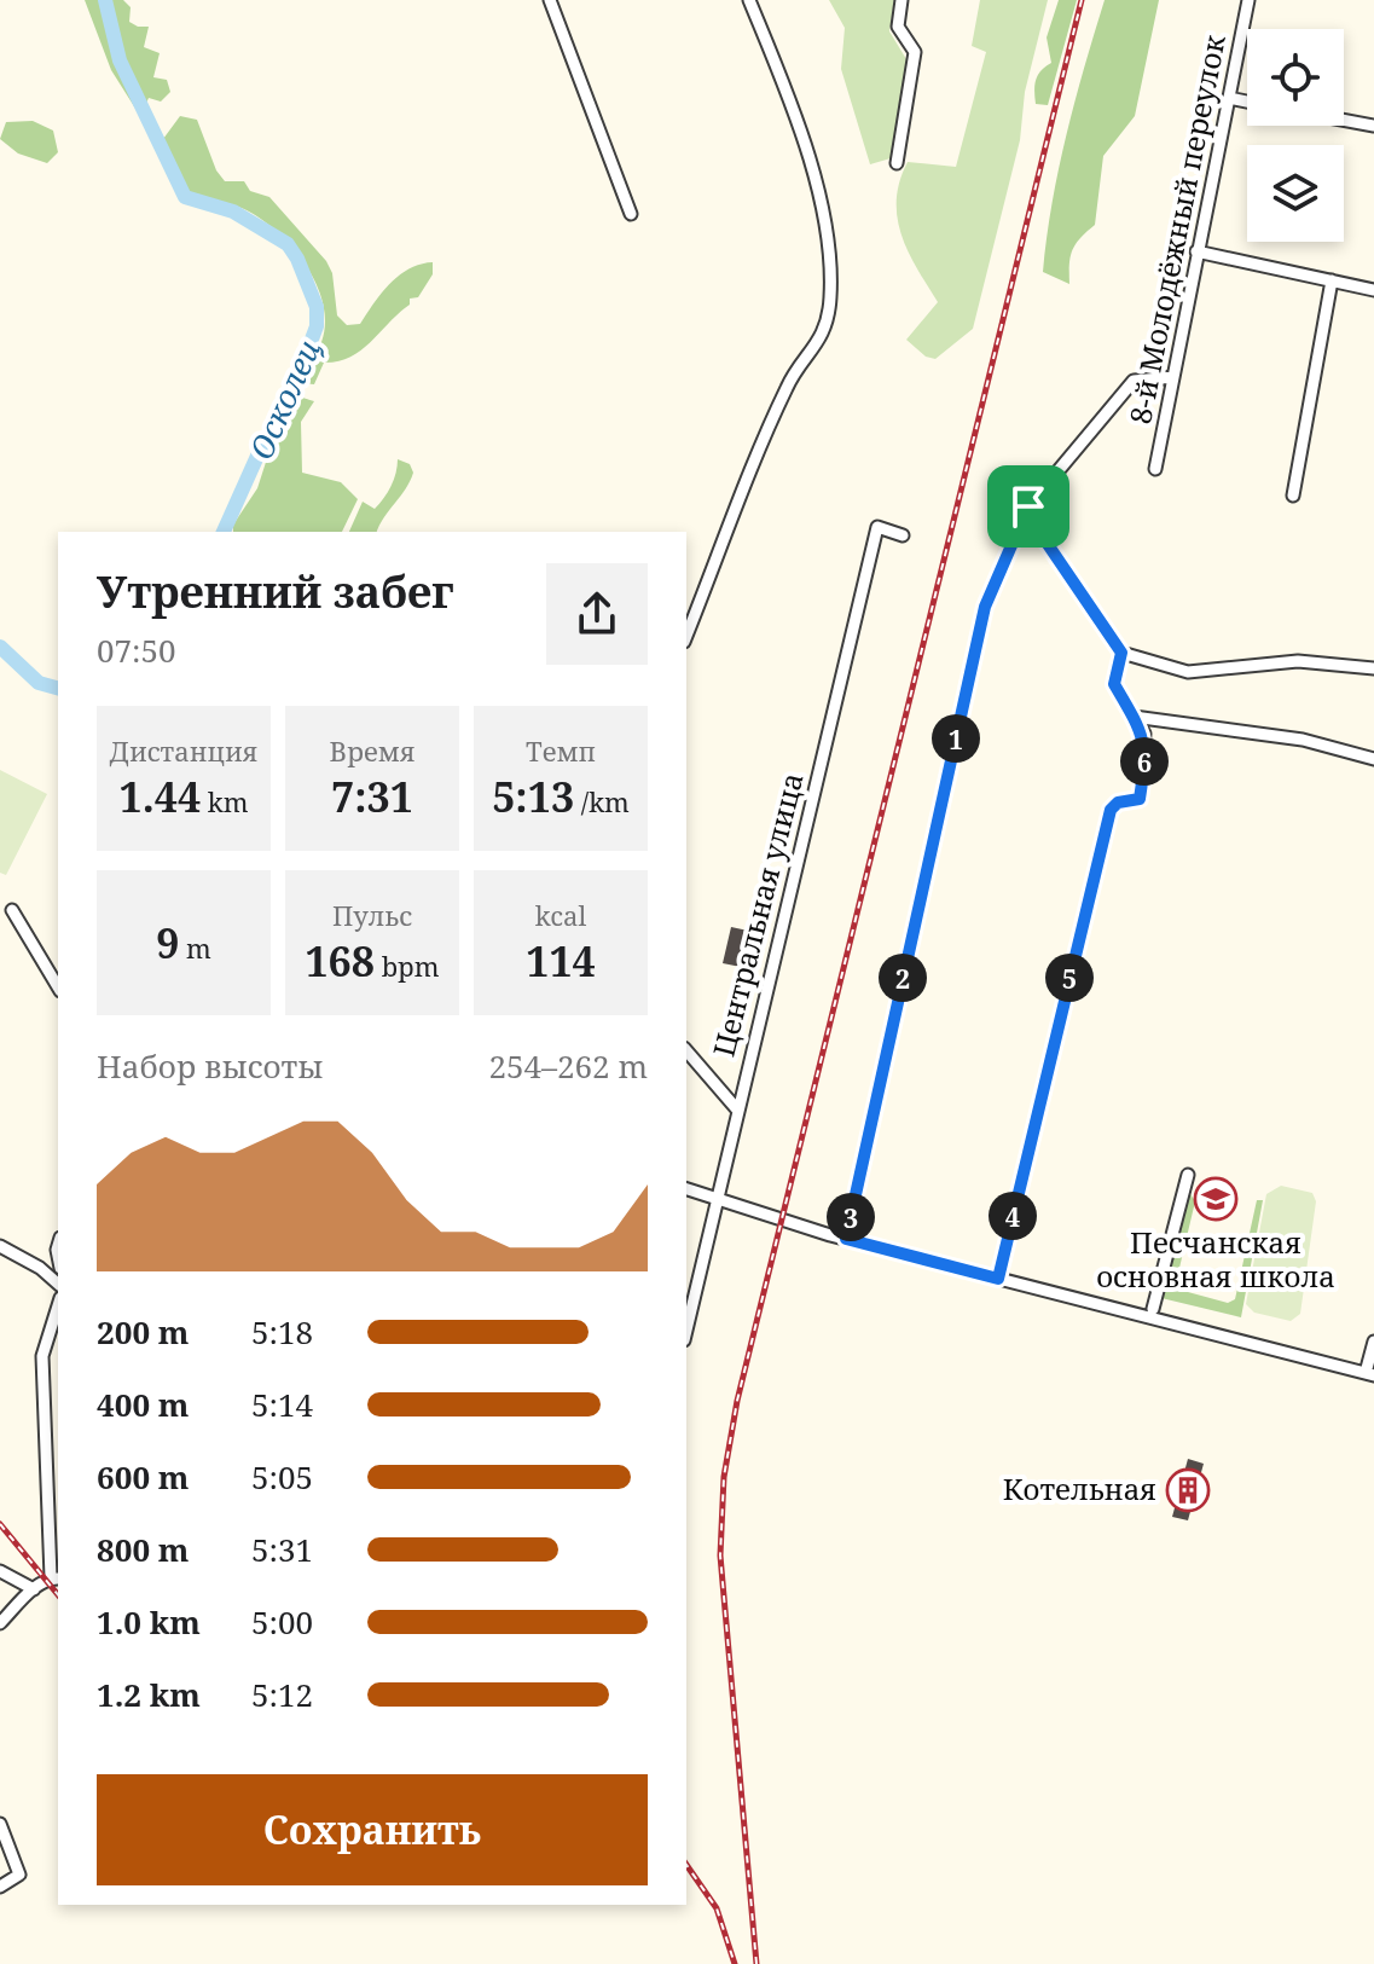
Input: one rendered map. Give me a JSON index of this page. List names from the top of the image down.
{
  "streets": {
    "street": ["8-й Молодёжный переулок", "Центральная улица"]
  },
  "water": ["Осколец"],
  "places": {
    "school or university": ["Песчанская основная школа"],
    "building": ["Котельная"]
  },
  "page": {
    "heading": ["Утренний забег", "07:50"],
    "stats": [
      ["Дистанция", "1.44 km"],
      ["Время", "7:31"],
      ["Темп", "5:13 /km"],
      ["9 m"],
      ["Пульс", "168 bpm"],
      ["kcal", "114"]
    ],
    "pins": [
      "1",
      "6",
      "2",
      "5",
      "4",
      "3"
    ],
    "chart": ["Набор высоты", "254–262 m"],
    "list": [
      {
        "name": "200 m",
        "note": "5:18"
      },
      {
        "name": "400 m",
        "note": "5:14"
      },
      {
        "name": "600 m",
        "note": "5:05"
      },
      {
        "name": "800 m",
        "note": "5:31"
      },
      {
        "name": "1.0 km",
        "note": "5:00"
      },
      {
        "name": "1.2 km",
        "note": "5:12"
      }
    ],
    "buttons": "Сохранить"
  }
}
